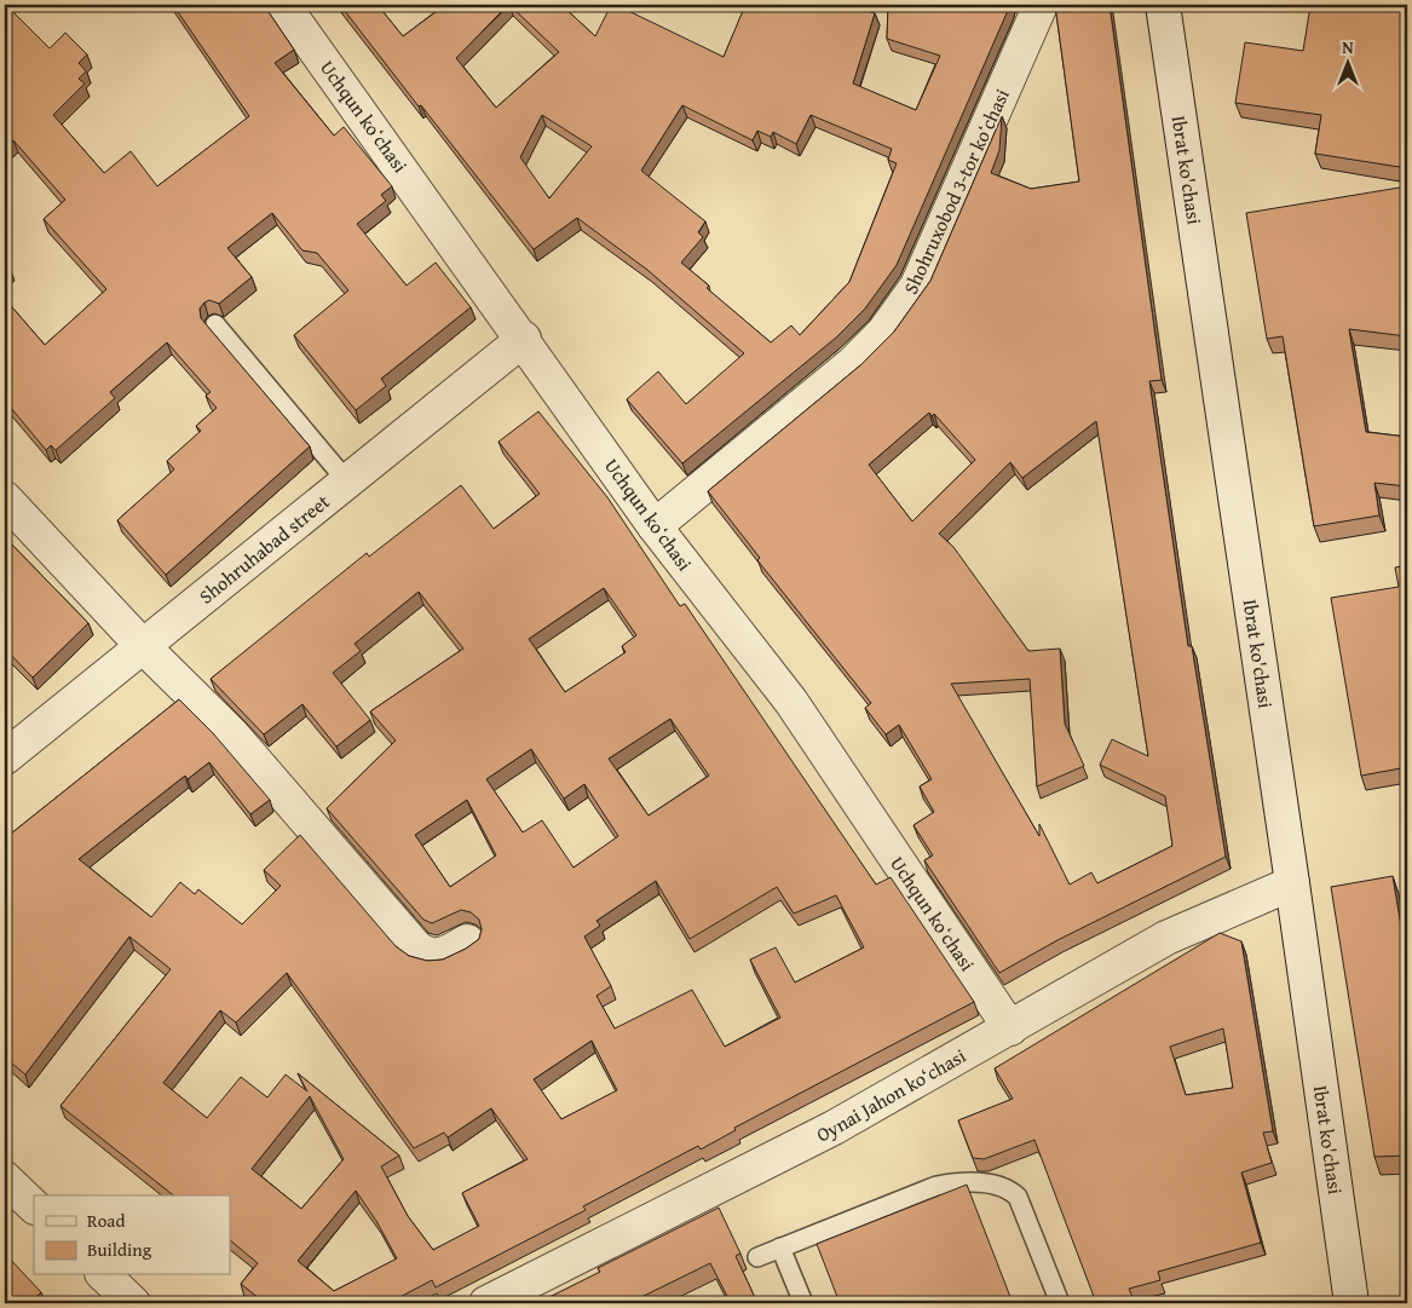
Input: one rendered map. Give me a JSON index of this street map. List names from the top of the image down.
{
  "streets": {
    "street": [
      "Uchqun koʻchasi",
      "Ibrat ko'chasi",
      "Shohruxobod 3-tor koʻchasi",
      "Shohruhabad street",
      "Oynai Jahon ko‘chasi"
    ]
  },
  "crossings": [
    ["Uchqun koʻchasi", "Shohruxobod 3-tor koʻchasi"],
    ["Uchqun koʻchasi", "Shohruhabad street"],
    ["Uchqun koʻchasi", "Oynai Jahon ko‘chasi"],
    ["Ibrat ko'chasi", "Oynai Jahon ko‘chasi"]
  ],
  "legend": ["Road", "Building"],
  "north": "top"
}
